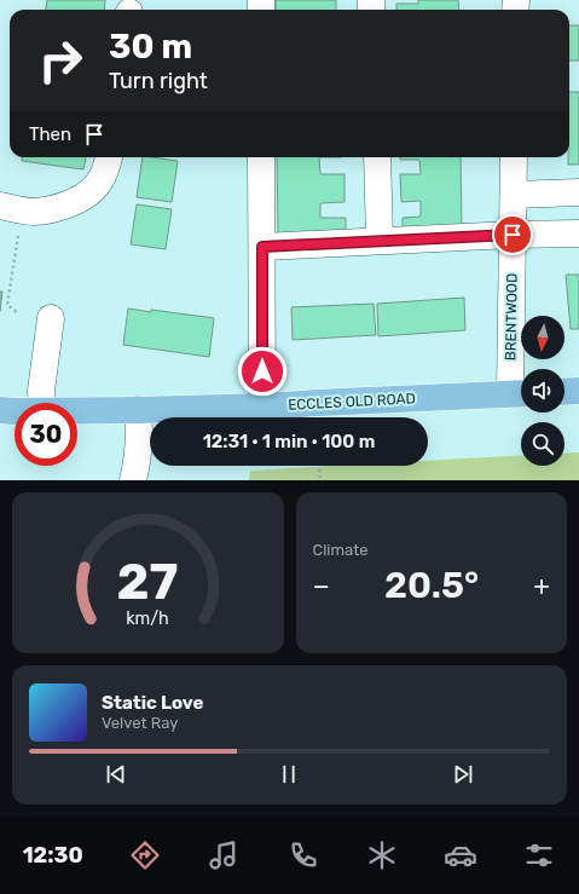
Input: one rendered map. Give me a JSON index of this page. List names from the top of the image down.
{
  "streets": {
    "main road": ["ECCLES OLD ROAD"],
    "street": ["BRENTWOOD"]
  },
  "crossings": [
    ["BRENTWOOD", "ECCLES OLD ROAD"]
  ],
  "north": "bottom",
  "page": {
    "turn": ["30 m", "Turn right"],
    "then": "Then",
    "limit": "30",
    "trip": "12:31 · 1 min · 100 m",
    "tile": "Climate",
    "heat": ["−", "20.5°", "+"],
    "song": ["Static Love", "Velvet Ray"],
    "tabs": "12:30",
    "gauge": ["27", "km/h"]
  }
}
